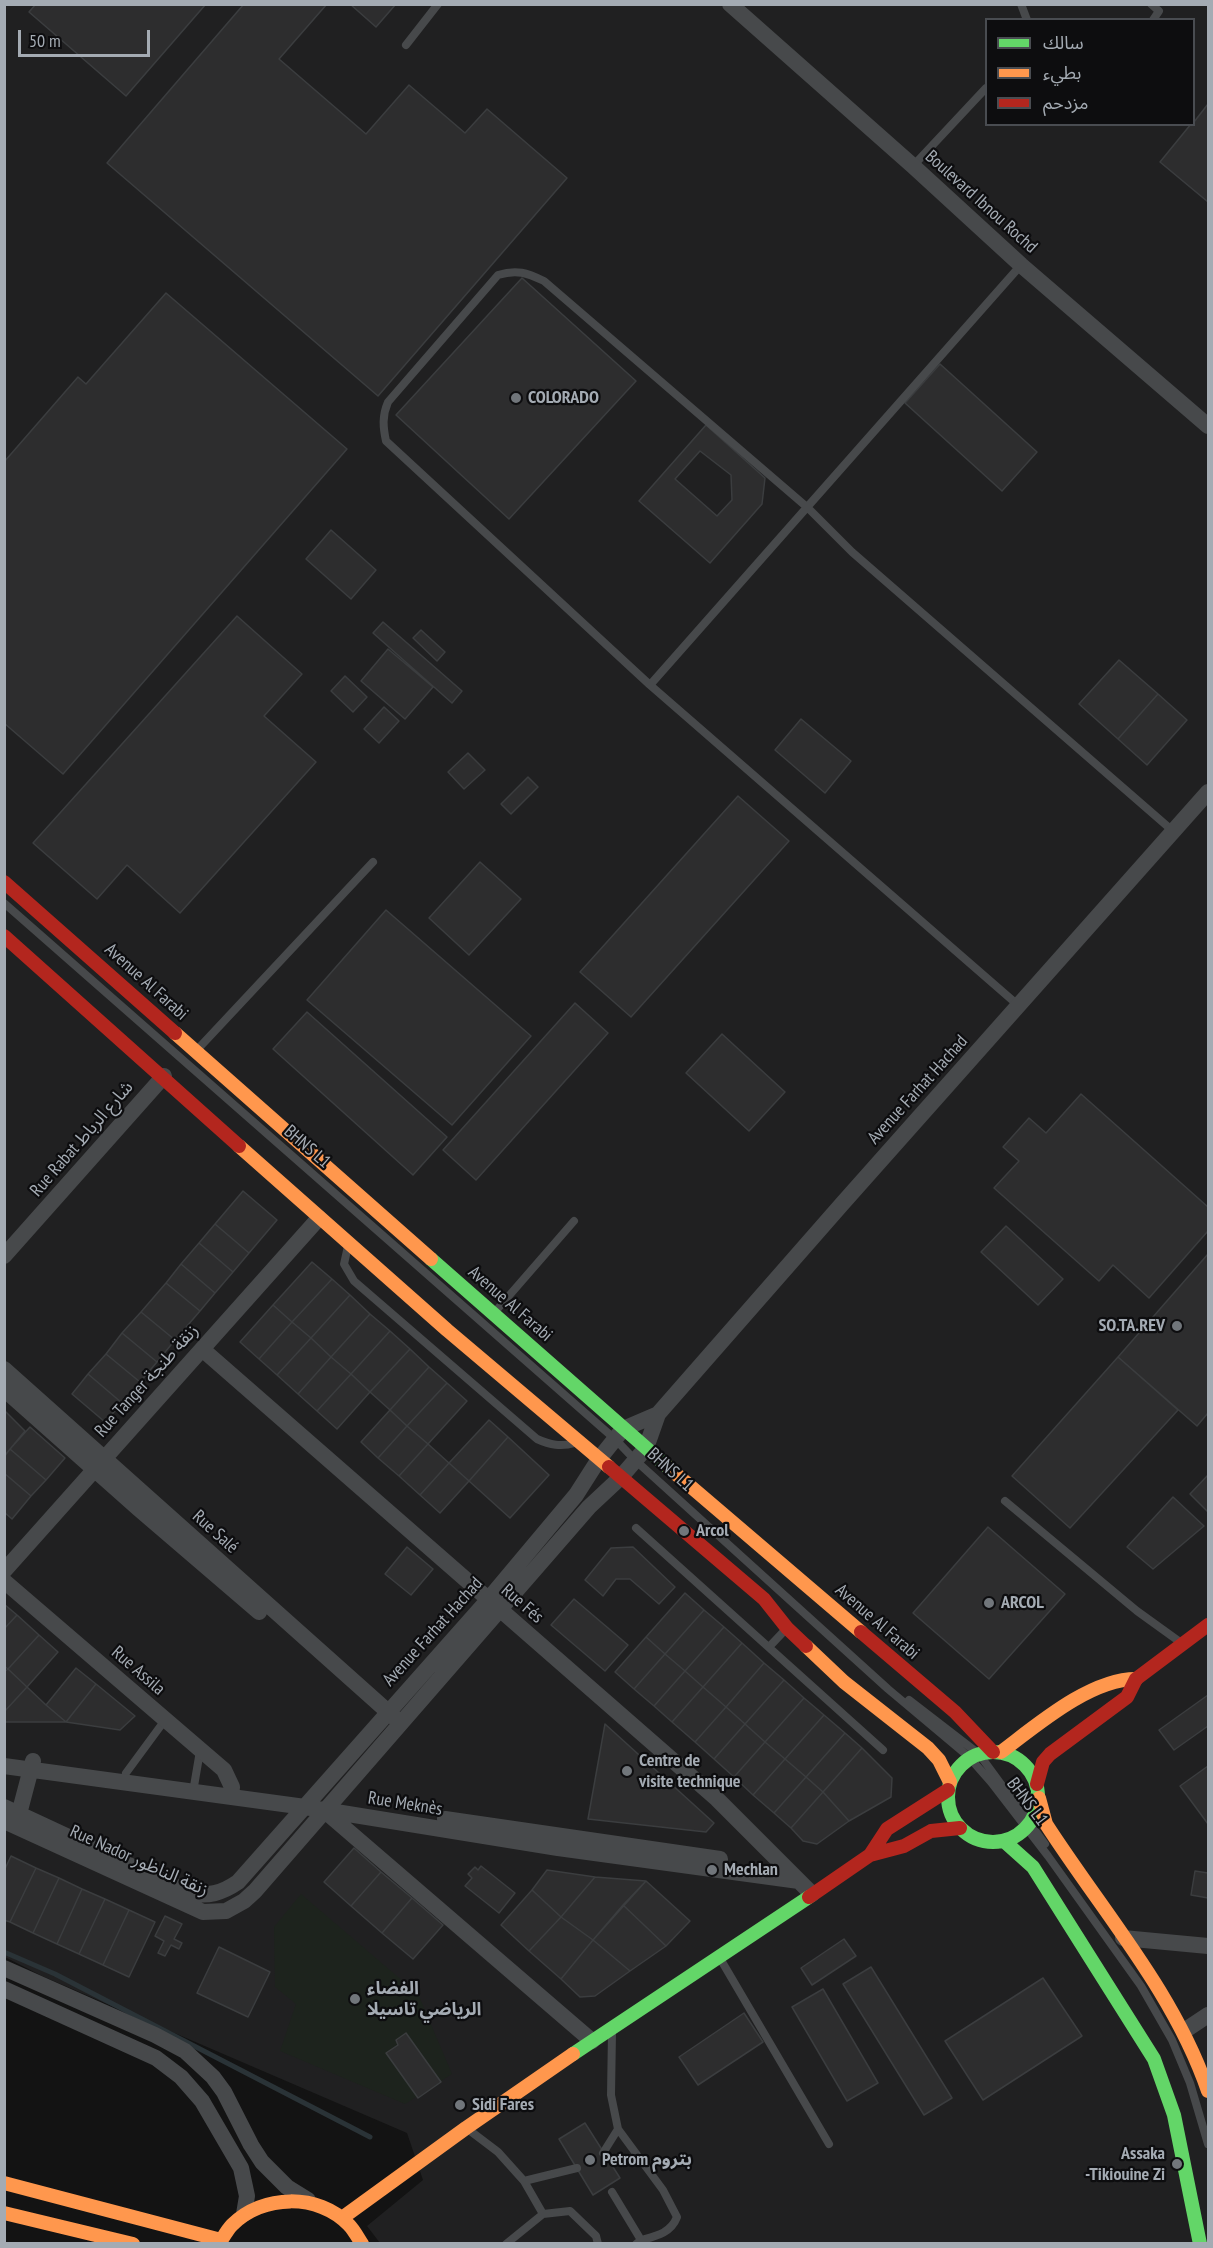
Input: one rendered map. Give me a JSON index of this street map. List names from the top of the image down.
{
  "streets": {
    "street": [
      "Boulevard Ibnou Rochd",
      "Avenue Al Farabi",
      "Avenue Farhat Hachad",
      "Rue Rabat شارع الرباط",
      "Rue Tanger زنقة طنجة",
      "Rue Salé",
      "Rue Fés",
      "Rue Assila",
      "Rue Meknès",
      "Rue Nador زنقة الناظور"
    ],
    "lane": ["BHNS L1"]
  },
  "crossings": [
    ["Avenue Al Farabi", "Avenue Farhat Hachad"],
    ["Avenue Al Farabi", "BHNS L1"],
    ["Avenue Farhat Hachad", "BHNS L1"],
    ["Avenue Farhat Hachad", "Rue Salé"],
    ["Avenue Farhat Hachad", "Rue Fés"],
    ["Avenue Farhat Hachad", "Rue Meknès"],
    ["Avenue Farhat Hachad", "Rue Nador زنقة الناظور"],
    ["Rue Tanger زنقة طنجة", "Rue Salé"],
    ["Rue Tanger زنقة طنجة", "Rue Fés"],
    ["Rue Fés", "Rue Meknès"],
    ["Rue Assila", "Rue Meknès"]
  ],
  "places": [
    "COLORADO",
    "SO.TA.REV",
    "Arcol",
    "ARCOL",
    "Centre de visite technique",
    "Mechlan",
    "الفضاء الرياضي تاسيلا",
    "Sidi Fares",
    "Petrom بتروم",
    "Assaka -Tikiouine Zi"
  ],
  "legend": ["سالك", "بطيء", "مزدحم"],
  "scale_bar": "50 m"
}
